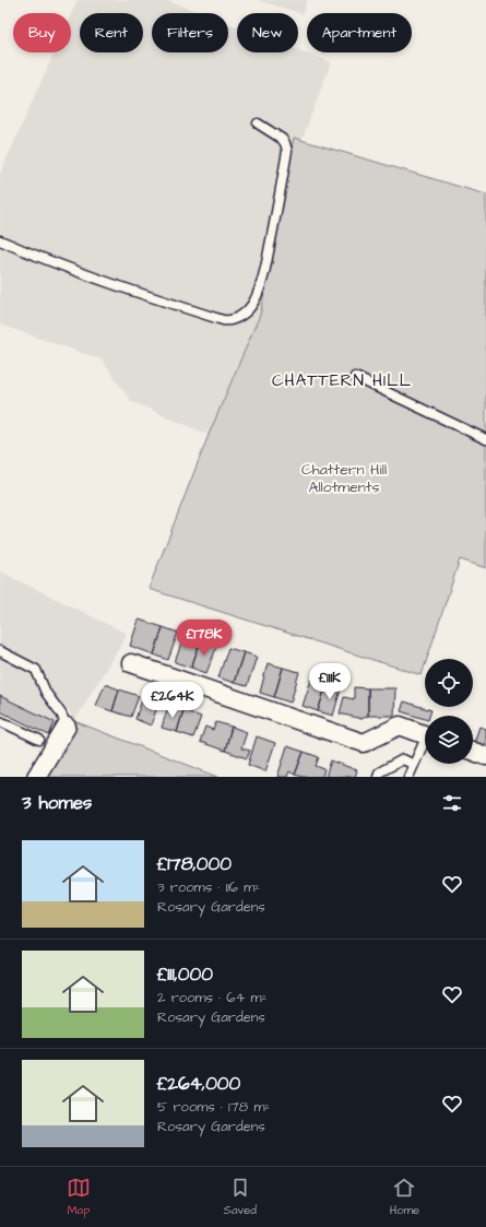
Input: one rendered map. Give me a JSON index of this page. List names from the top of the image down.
{
  "districts": ["CHATTERN HILL"],
  "parks": ["Chattern Hill Allotments"],
  "page": {
    "chip": [
      "Buy",
      "Rent",
      "Filters",
      "New",
      "Apartment"
    ],
    "price": ["£178K", "£111K", "£264K"],
    "heading": "3 homes",
    "list": [
      {
        "name": "£178,000",
        "note": "3 rooms · 116 m² · Rosary Gardens"
      },
      {
        "name": "£111,000",
        "note": "2 rooms · 64 m² · Rosary Gardens"
      },
      {
        "name": "£264,000",
        "note": "5 rooms · 178 m² · Rosary Gardens"
      }
    ],
    "tabs": ["Map", "Saved", "Home"]
  }
}
